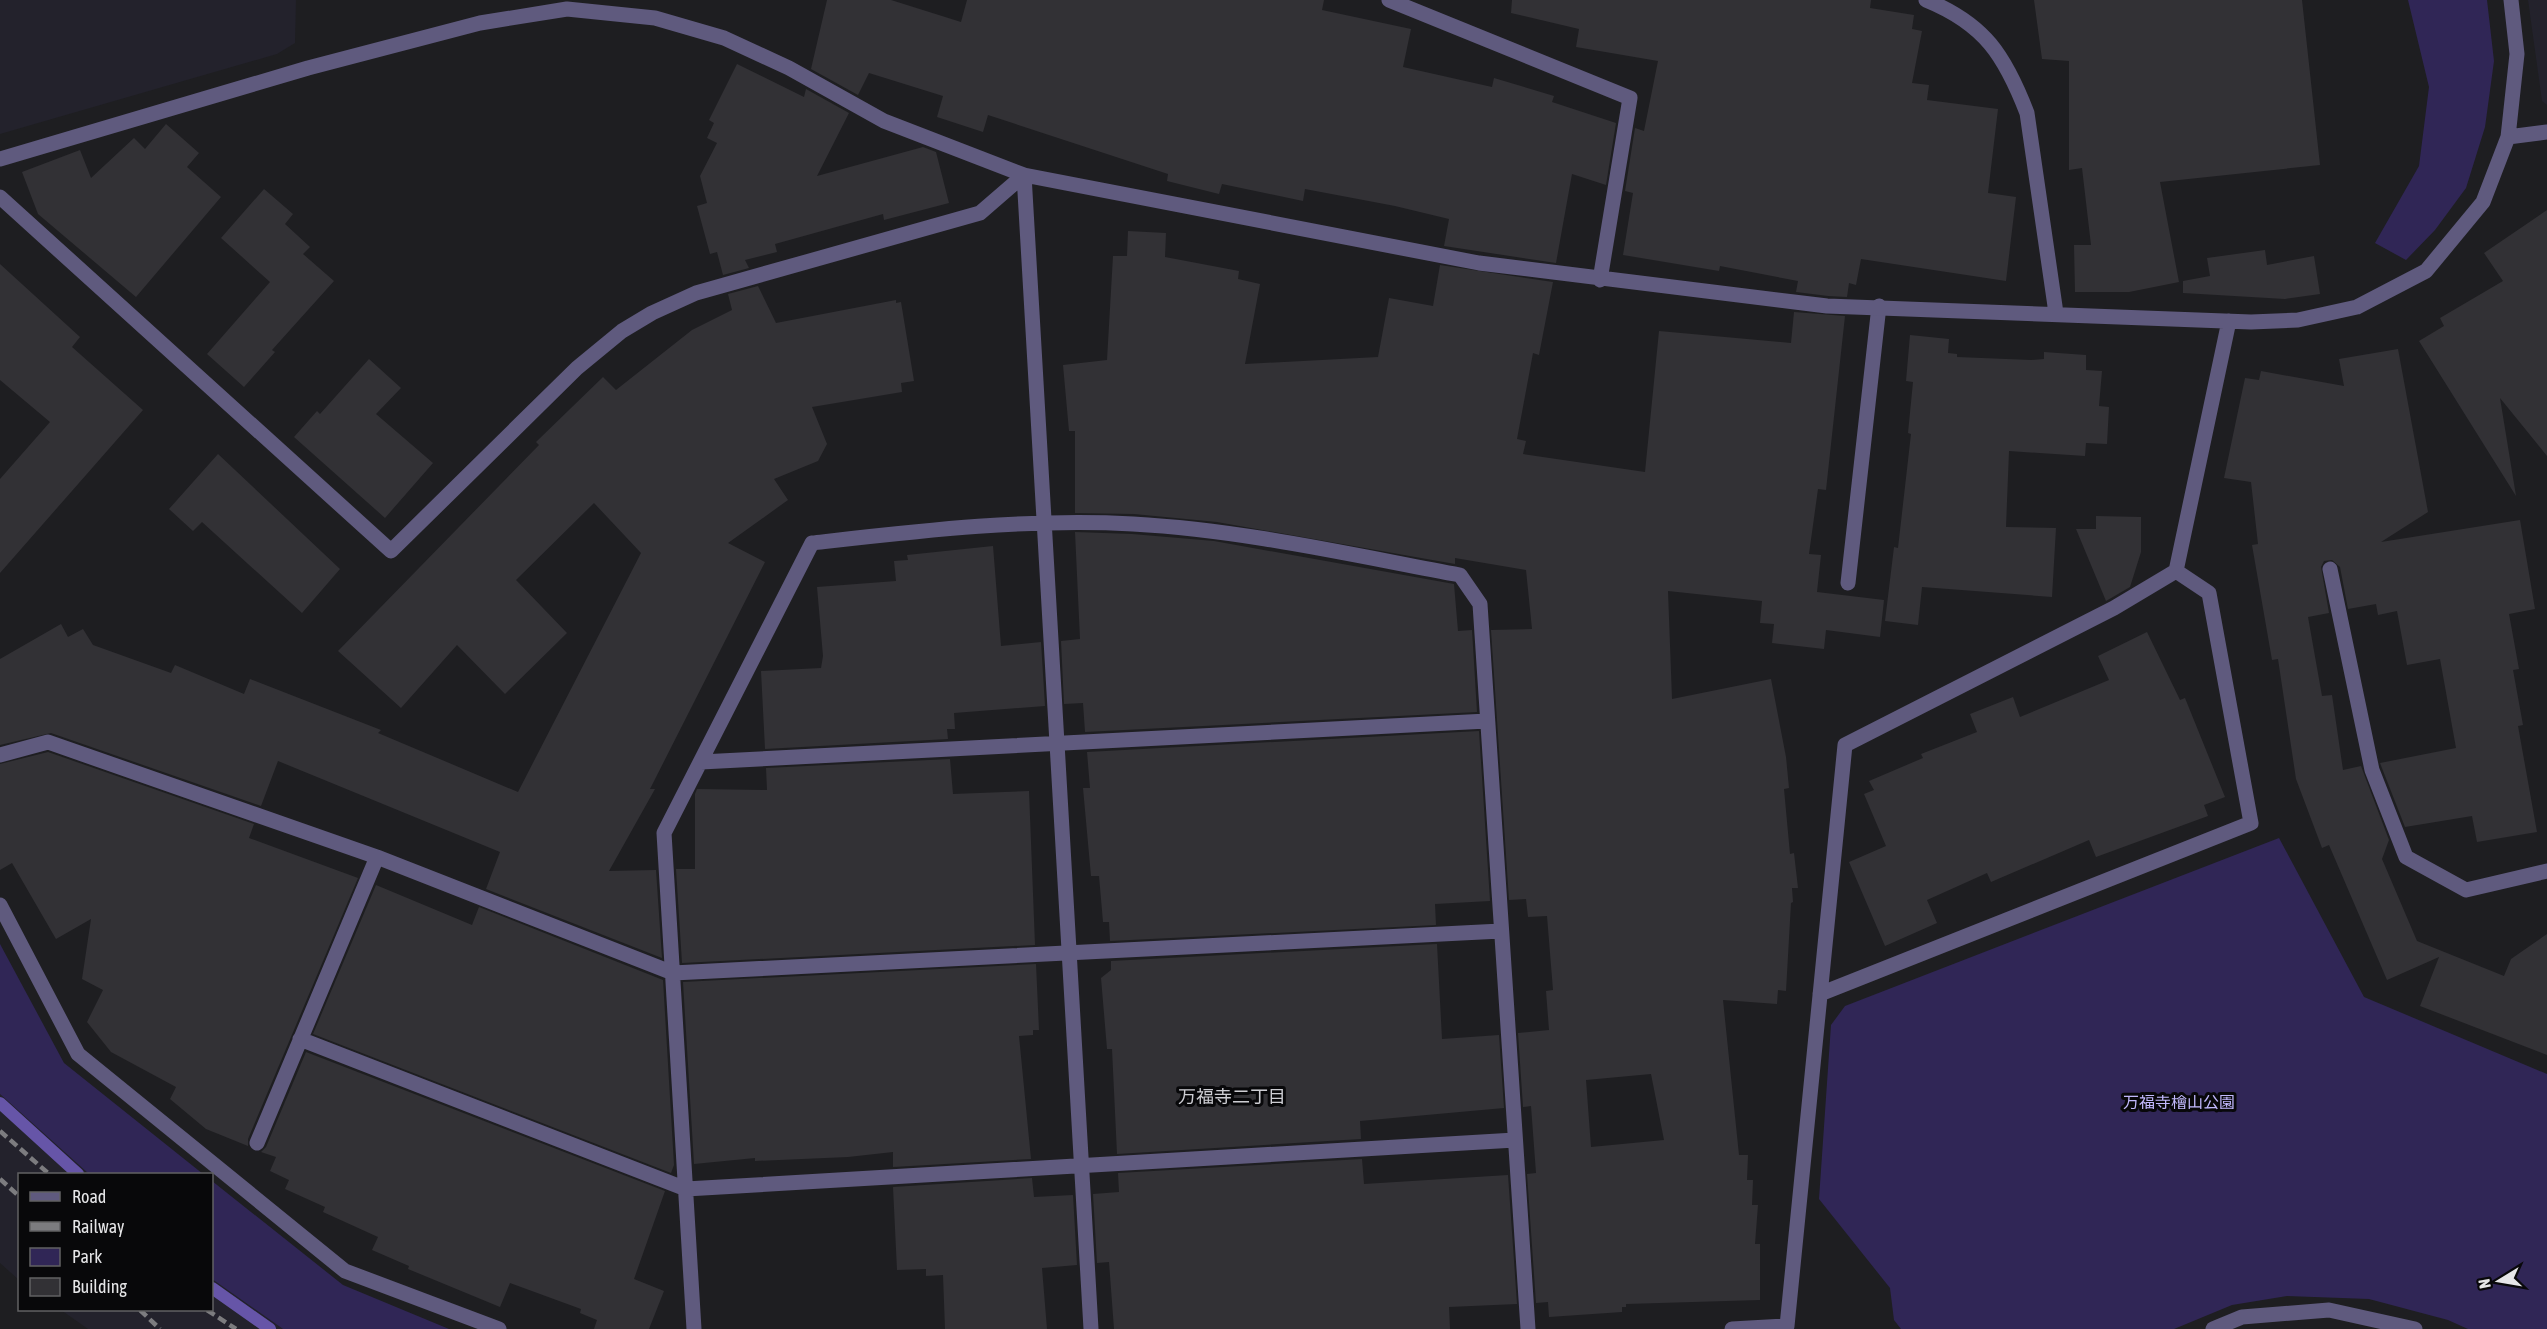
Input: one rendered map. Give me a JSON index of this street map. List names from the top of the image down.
{
  "districts": ["万福寺二丁目"],
  "parks": ["万福寺檜山公園"],
  "legend": [
    "Road",
    "Railway",
    "Park",
    "Building"
  ],
  "north": "left"
}
